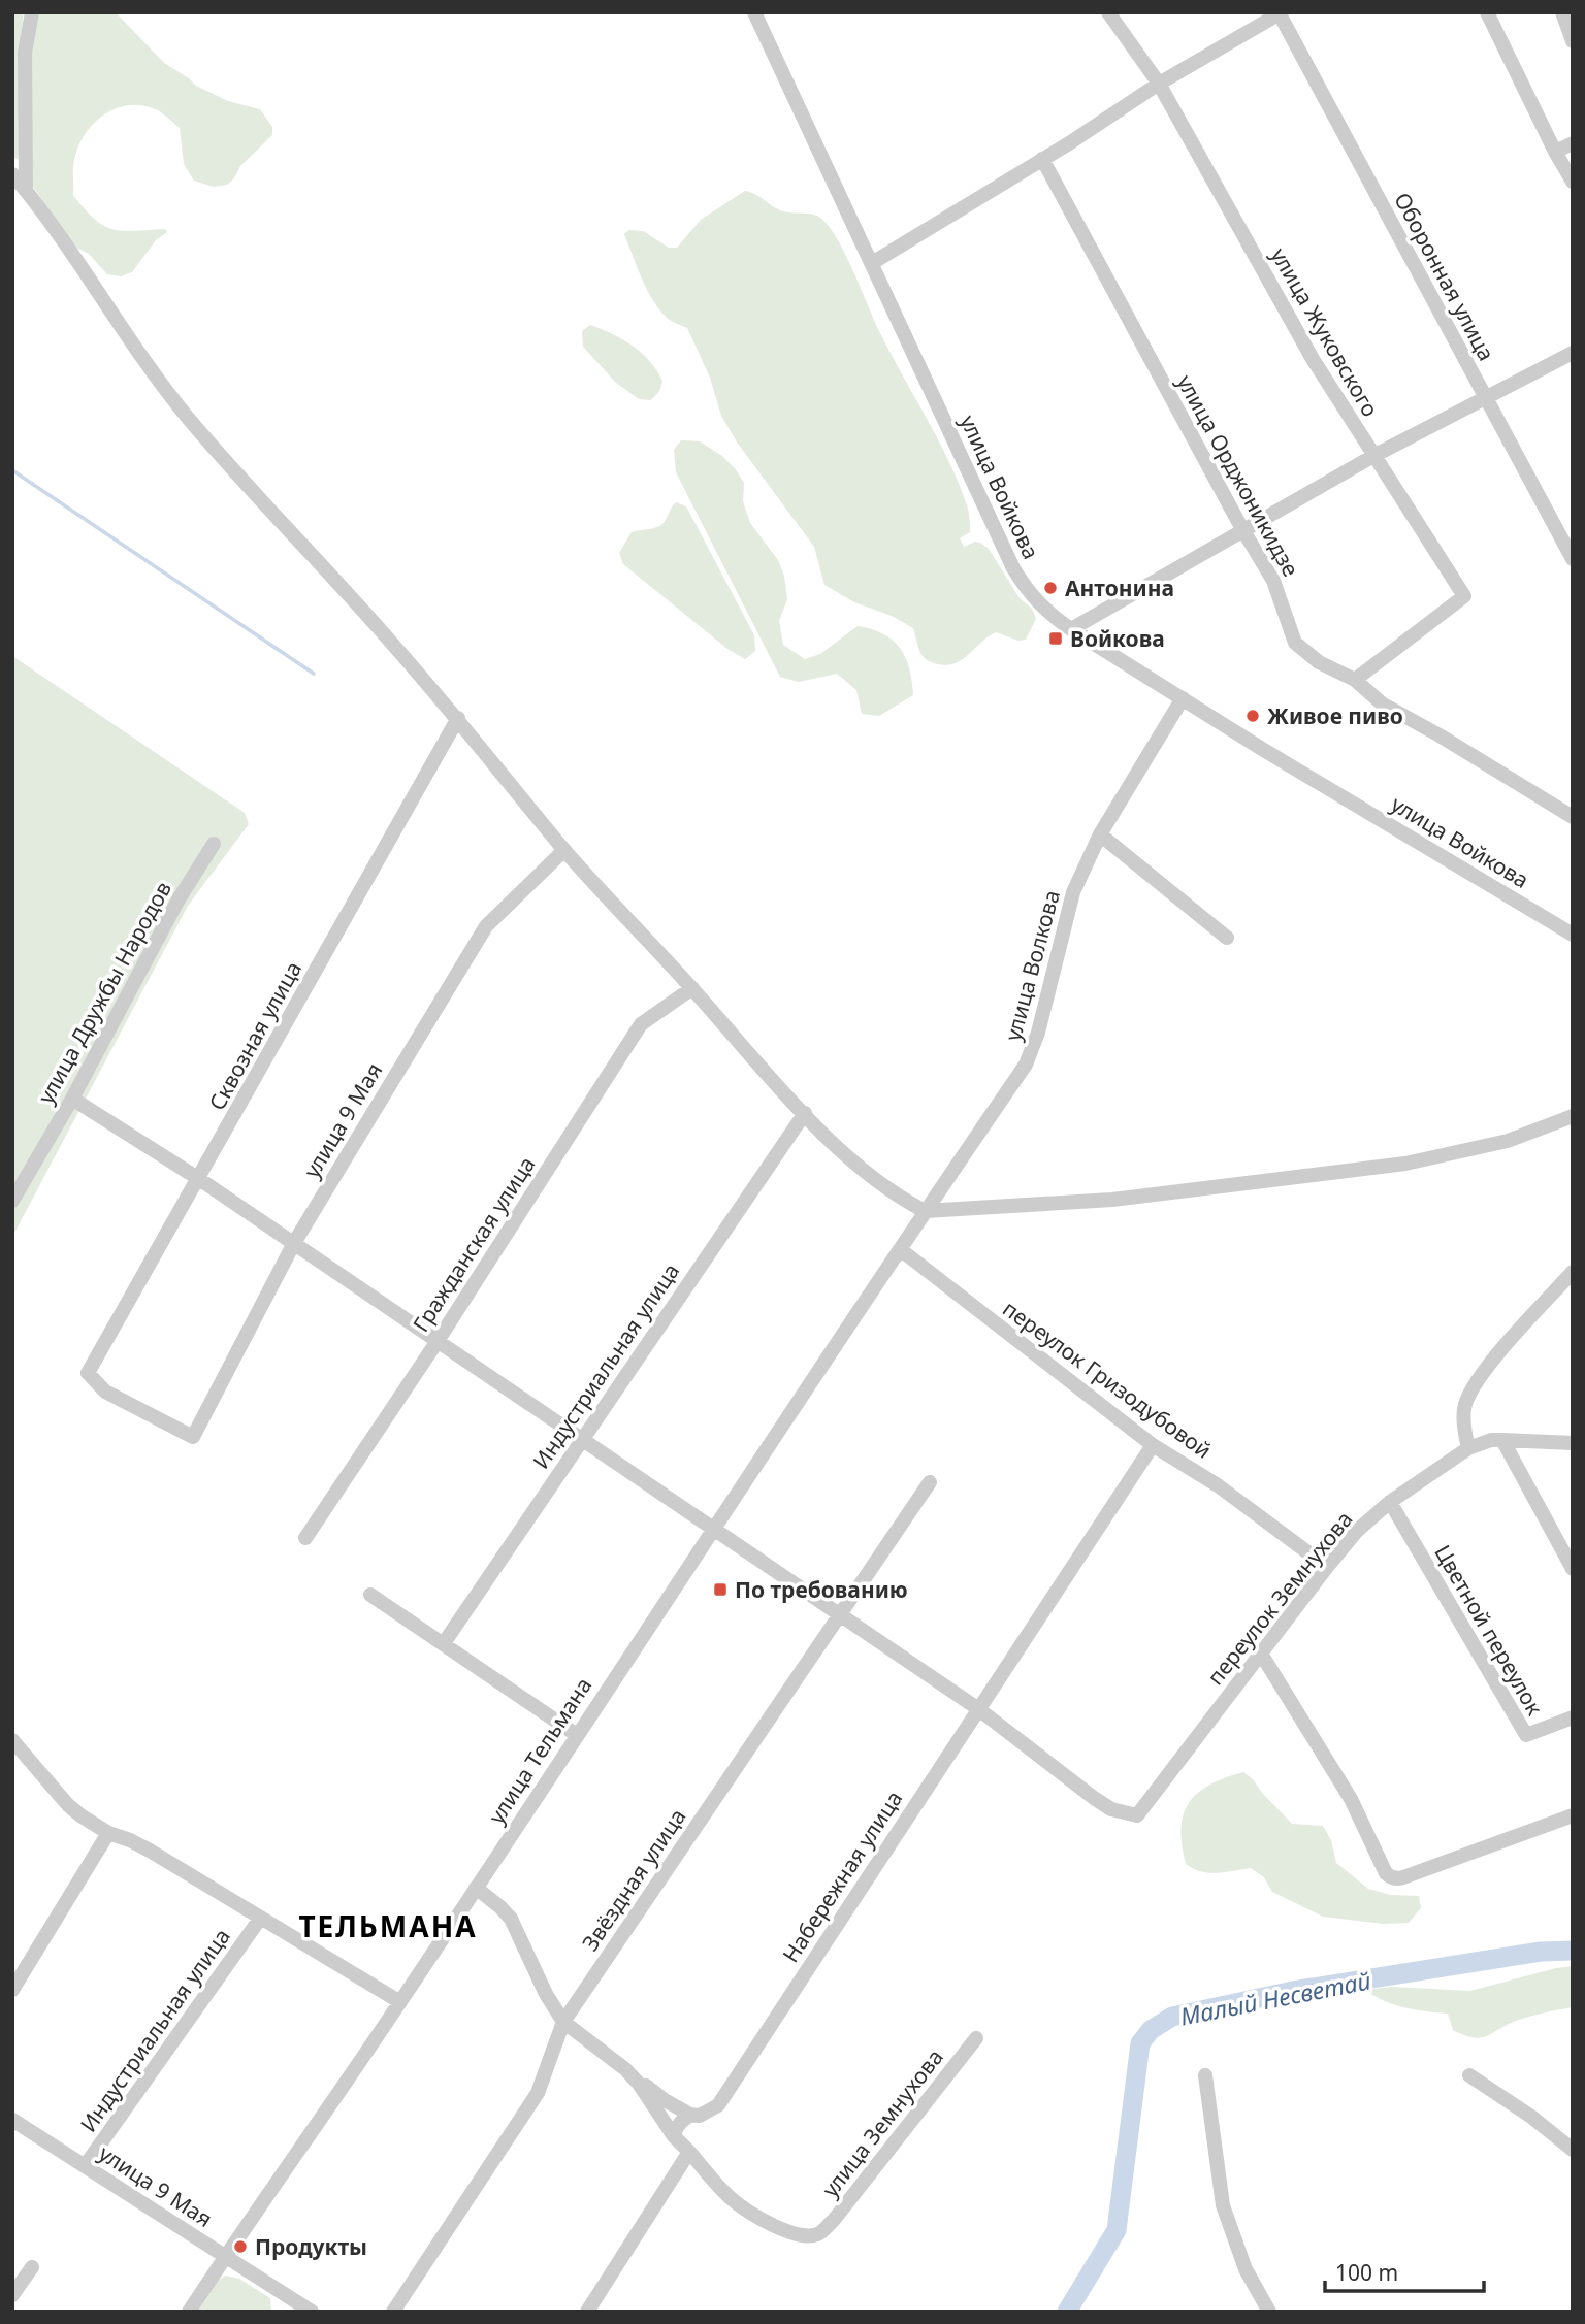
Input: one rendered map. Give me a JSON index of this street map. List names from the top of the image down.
{
  "streets": {
    "street": [
      "Оборонная улица",
      "улица Жуковского",
      "улица Орджоникидзе",
      "улица Войкова",
      "улица Волкова",
      "улица Дружбы Народов",
      "Сквозная улица",
      "улица 9 Мая",
      "Гражданская улица",
      "Индустриальная улица",
      "переулок Гризодубовой",
      "переулок Земнухова",
      "Цветной переулок",
      "улица Тельмана",
      "Набережная улица",
      "Звёздная улица",
      "улица Земнухова"
    ]
  },
  "crossings": [
    ["улица Жуковского", "улица Орджоникидзе"],
    ["улица Войкова", "улица Волкова"],
    ["улица Волкова", "улица Тельмана"],
    ["Сквозная улица", "улица 9 Мая"],
    ["улица 9 Мая", "Индустриальная улица"],
    ["улица 9 Мая", "улица Тельмана"],
    ["переулок Гризодубовой", "переулок Земнухова"],
    ["переулок Гризодубовой", "улица Тельмана"],
    ["переулок Гризодубовой", "Набережная улица"],
    ["переулок Земнухова", "Цветной переулок"],
    ["переулок Земнухова", "Набережная улица"]
  ],
  "districts": ["ТЕЛЬМАНА"],
  "water": ["Малый Несветай"],
  "places": {
    "other": ["Антонина", "Живое пиво", "Продукты"],
    "transit": ["Войкова", "По требованию"]
  },
  "scale_bar": "100 m"
}
